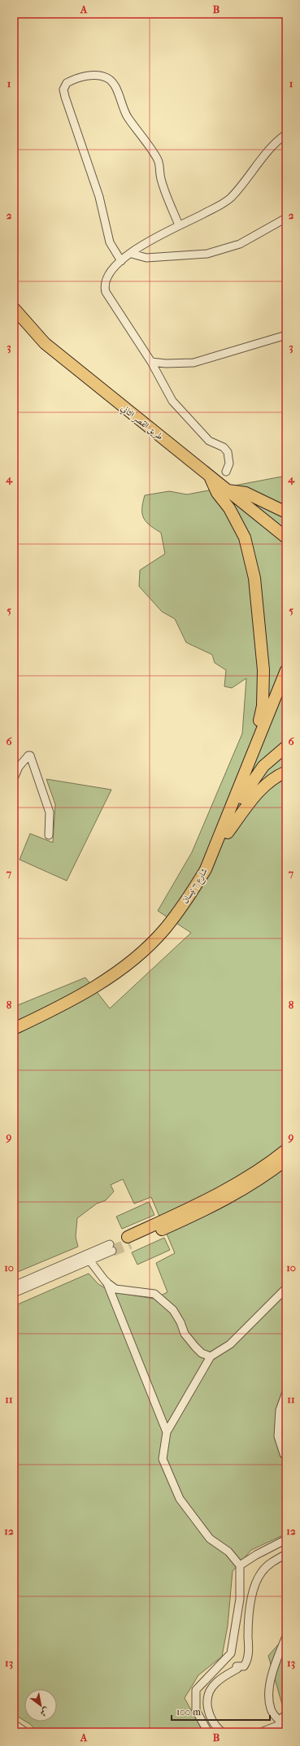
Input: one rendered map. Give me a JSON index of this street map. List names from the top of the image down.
{
  "streets": {
    "main road": ["طريق القصر الثاني", "شارع 7 نيسان"]
  },
  "scale_bar": "100 m",
  "north": "bottom right",
  "grid": {
    "columns": ["A", "B"],
    "rows": [
      "1",
      "2",
      "3",
      "4",
      "5",
      "6",
      "7",
      "8",
      "9",
      "10",
      "11",
      "12",
      "13"
    ]
  }
}
